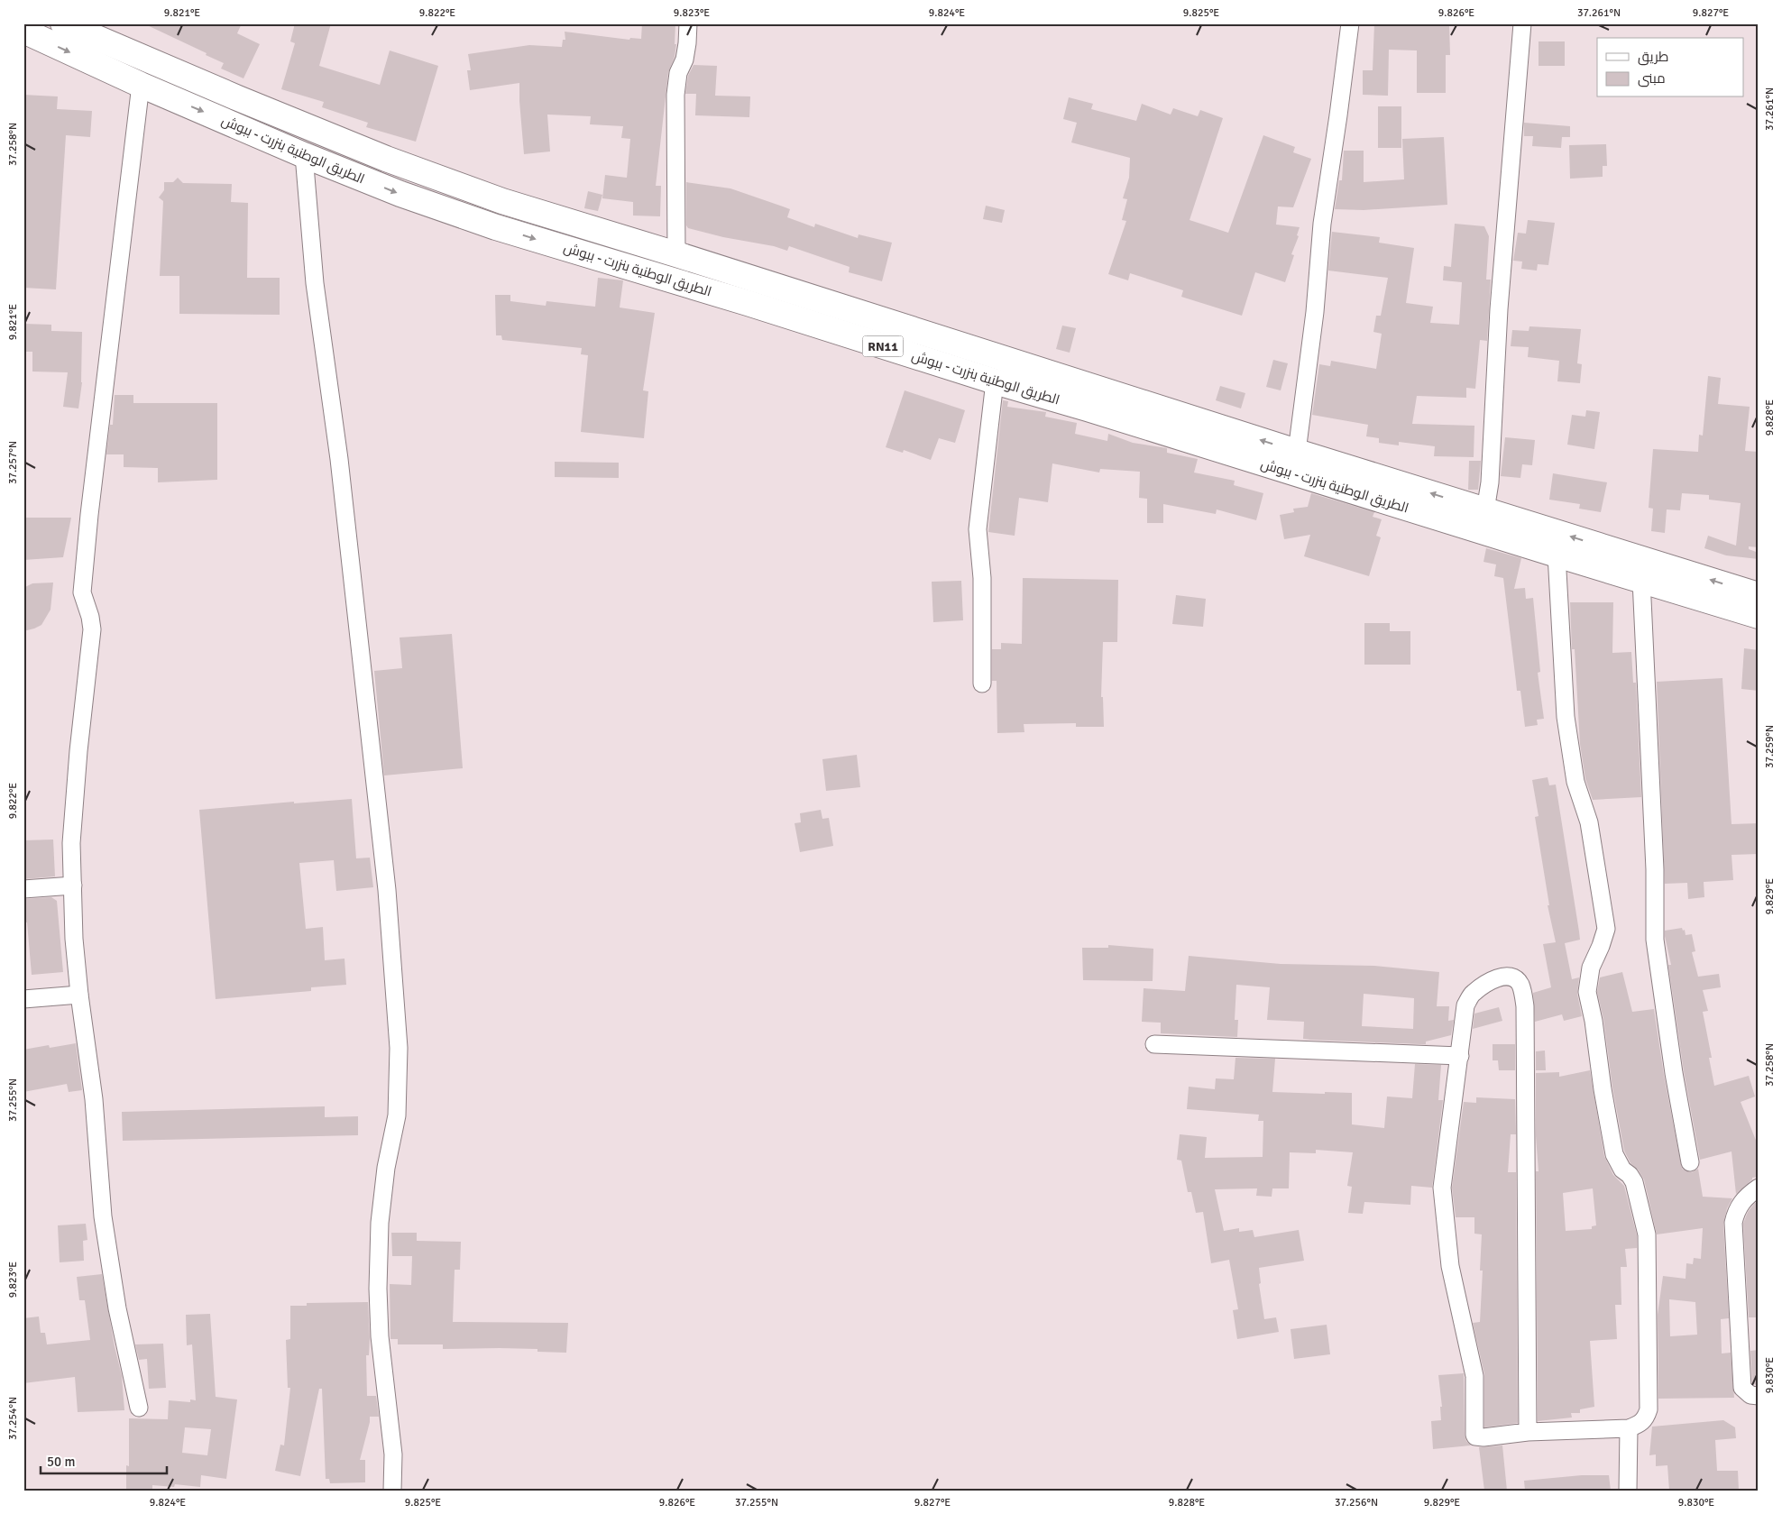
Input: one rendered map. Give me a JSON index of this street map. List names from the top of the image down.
{
  "streets": {
    "main road": ["الطريق الوطنية بنزرت - ببوش", "RN11"]
  },
  "legend": ["طريق", "مبنى"],
  "scale_bar": "50 m",
  "coordinates": [
    "9.821°E",
    "9.822°E",
    "9.823°E",
    "9.824°E",
    "9.825°E",
    "9.826°E",
    "37.261°N",
    "9.827°E",
    "37.258°N",
    "9.828°E",
    "37.257°N",
    "37.259°N",
    "9.829°E",
    "37.255°N",
    "9.830°E",
    "37.254°N",
    "37.256°N"
  ]
}
